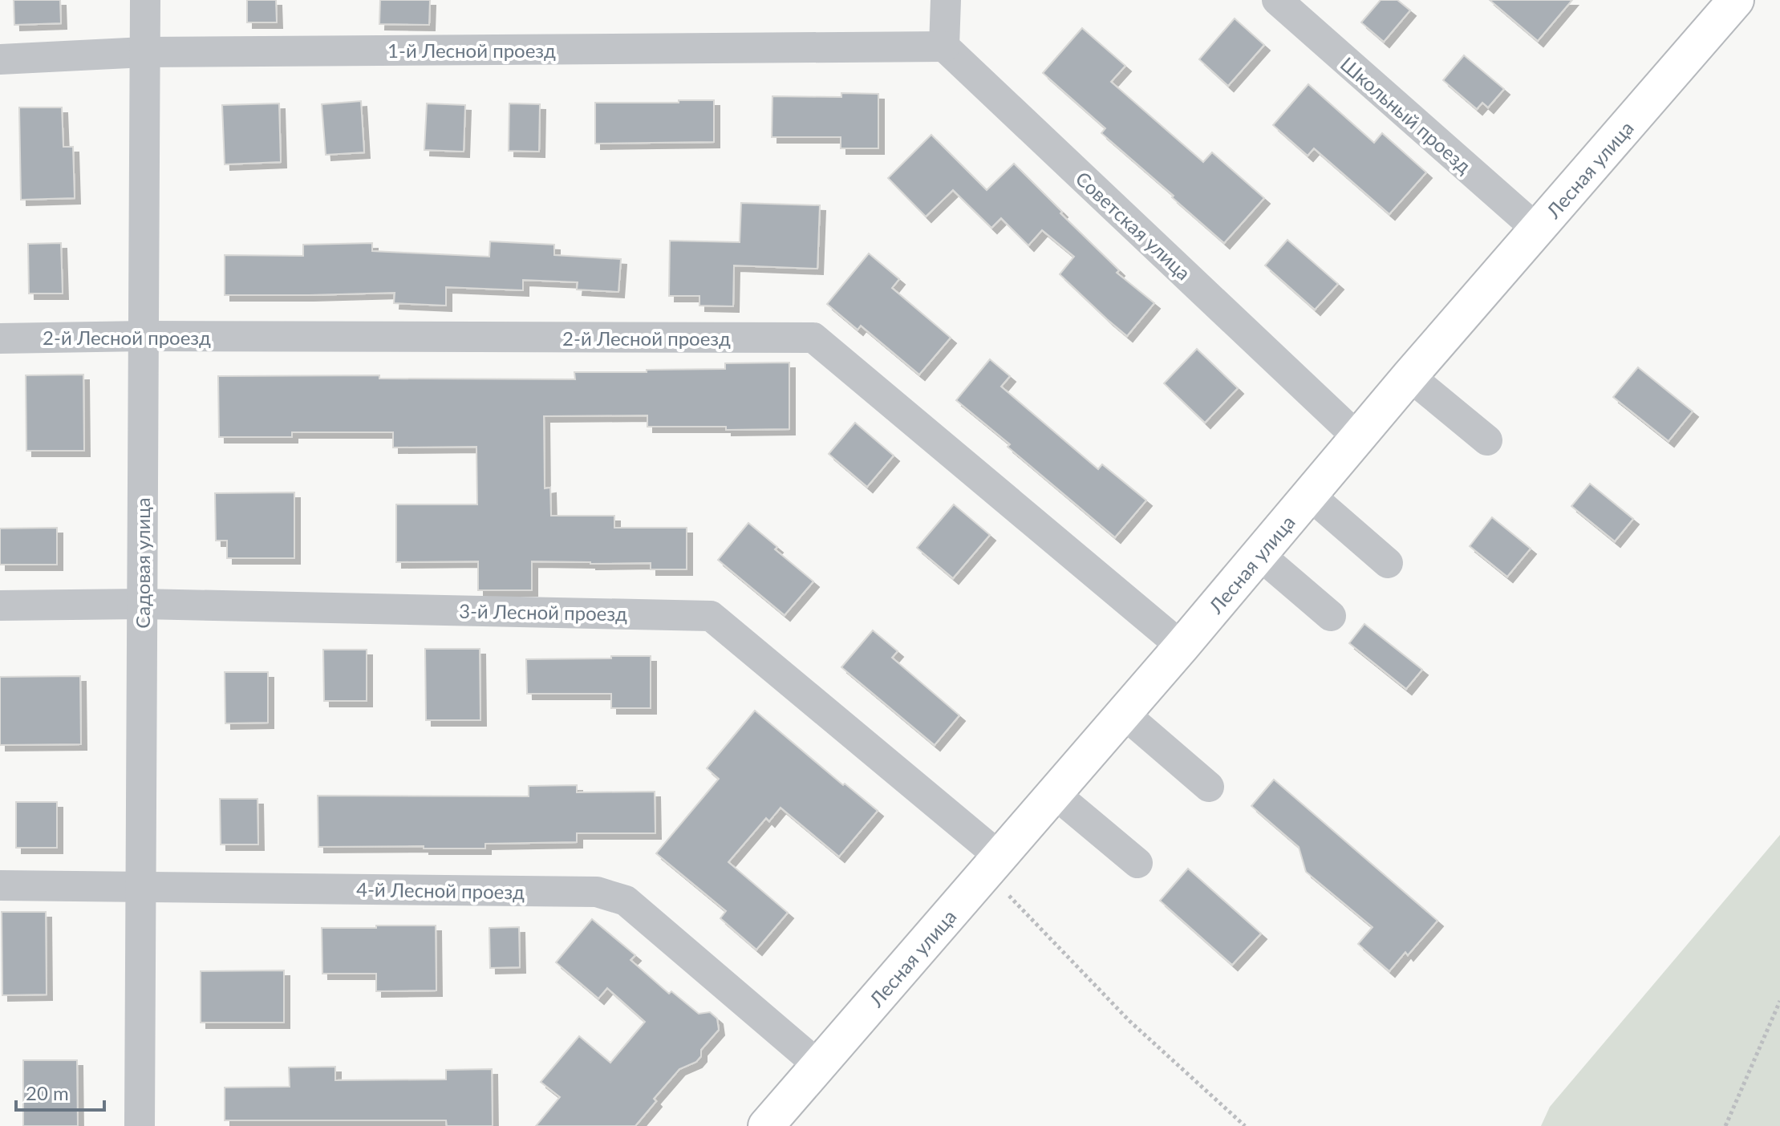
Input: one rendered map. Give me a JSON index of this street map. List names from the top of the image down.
{
  "streets": {
    "main road": ["Лесная улица"],
    "street": [
      "1-й Лесной проезд",
      "Школьный проезд",
      "Советская улица",
      "2-й Лесной проезд",
      "Садовая улица",
      "3-й Лесной проезд",
      "4-й Лесной проезд"
    ]
  },
  "crossings": [
    ["1-й Лесной проезд", "Советская улица"],
    ["1-й Лесной проезд", "Садовая улица"],
    ["Школьный проезд", "Лесная улица"],
    ["Лесная улица", "Советская улица"],
    ["Лесная улица", "2-й Лесной проезд"],
    ["Лесная улица", "3-й Лесной проезд"],
    ["Лесная улица", "4-й Лесной проезд"],
    ["2-й Лесной проезд", "Садовая улица"],
    ["Садовая улица", "3-й Лесной проезд"],
    ["Садовая улица", "4-й Лесной проезд"]
  ],
  "scale_bar": "20 m"
}
